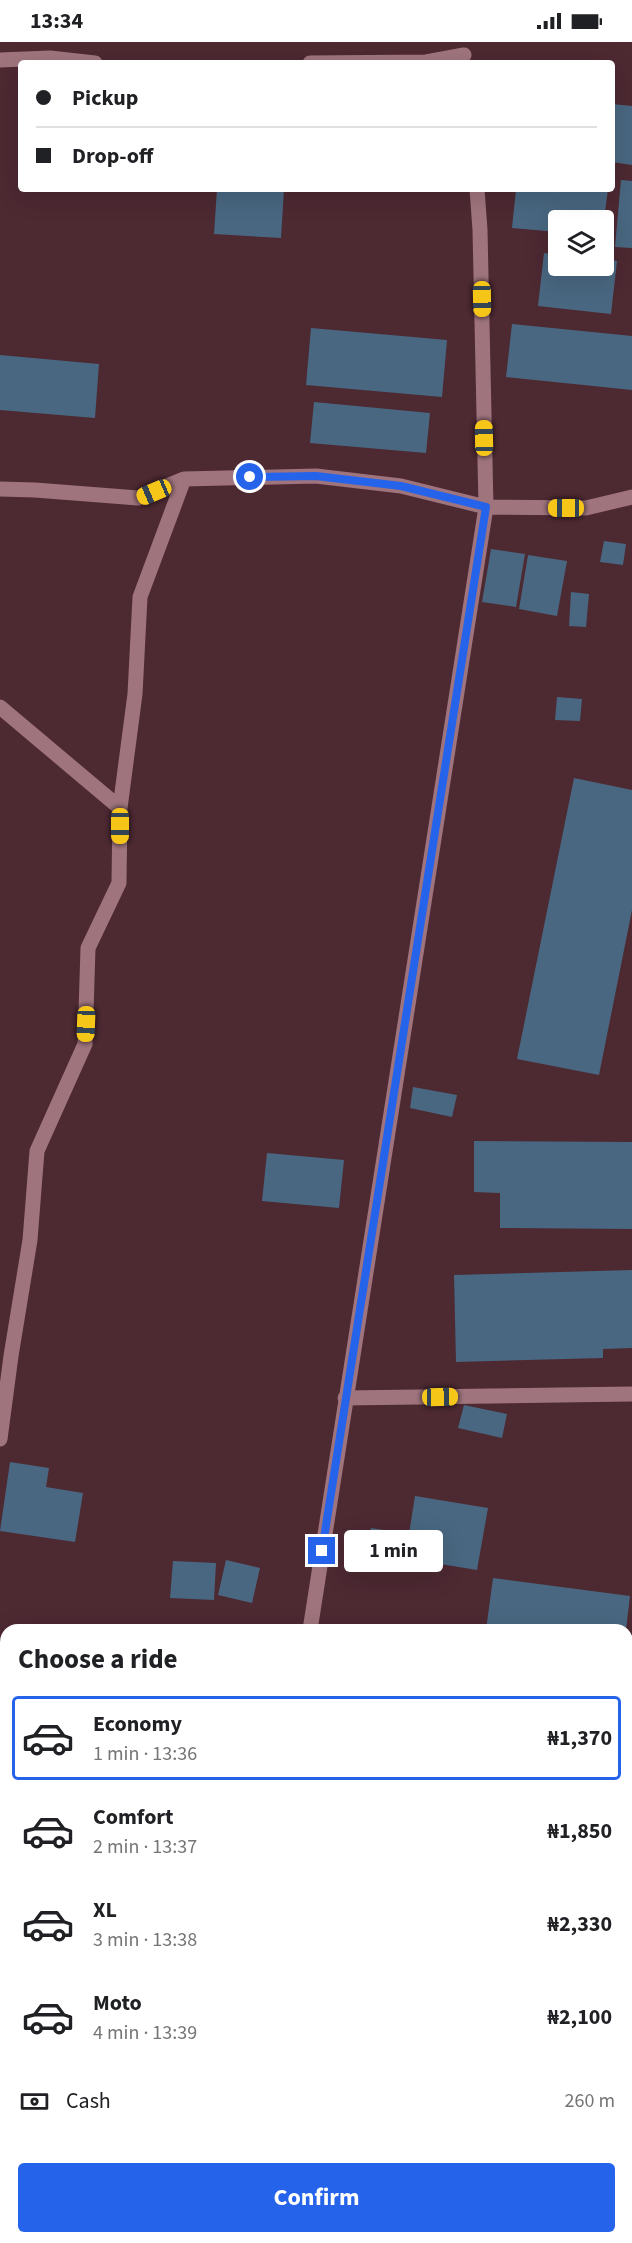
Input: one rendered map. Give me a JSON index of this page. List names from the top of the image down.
{
  "page": {
    "status": "13:34",
    "banner": ["Pickup", "Drop-off"],
    "bubble": "1 min",
    "heading": "Choose a ride",
    "list": [
      {
        "name": "Economy",
        "note": "1 min · 13:36",
        "value": "₦1,370"
      },
      {
        "name": "Comfort",
        "note": "2 min · 13:37",
        "value": "₦1,850"
      },
      {
        "name": "XL",
        "note": "3 min · 13:38",
        "value": "₦2,330"
      },
      {
        "name": "Moto",
        "note": "4 min · 13:39",
        "value": "₦2,100"
      }
    ],
    "pay": ["Cash", "260 m"],
    "buttons": "Confirm"
  }
}
